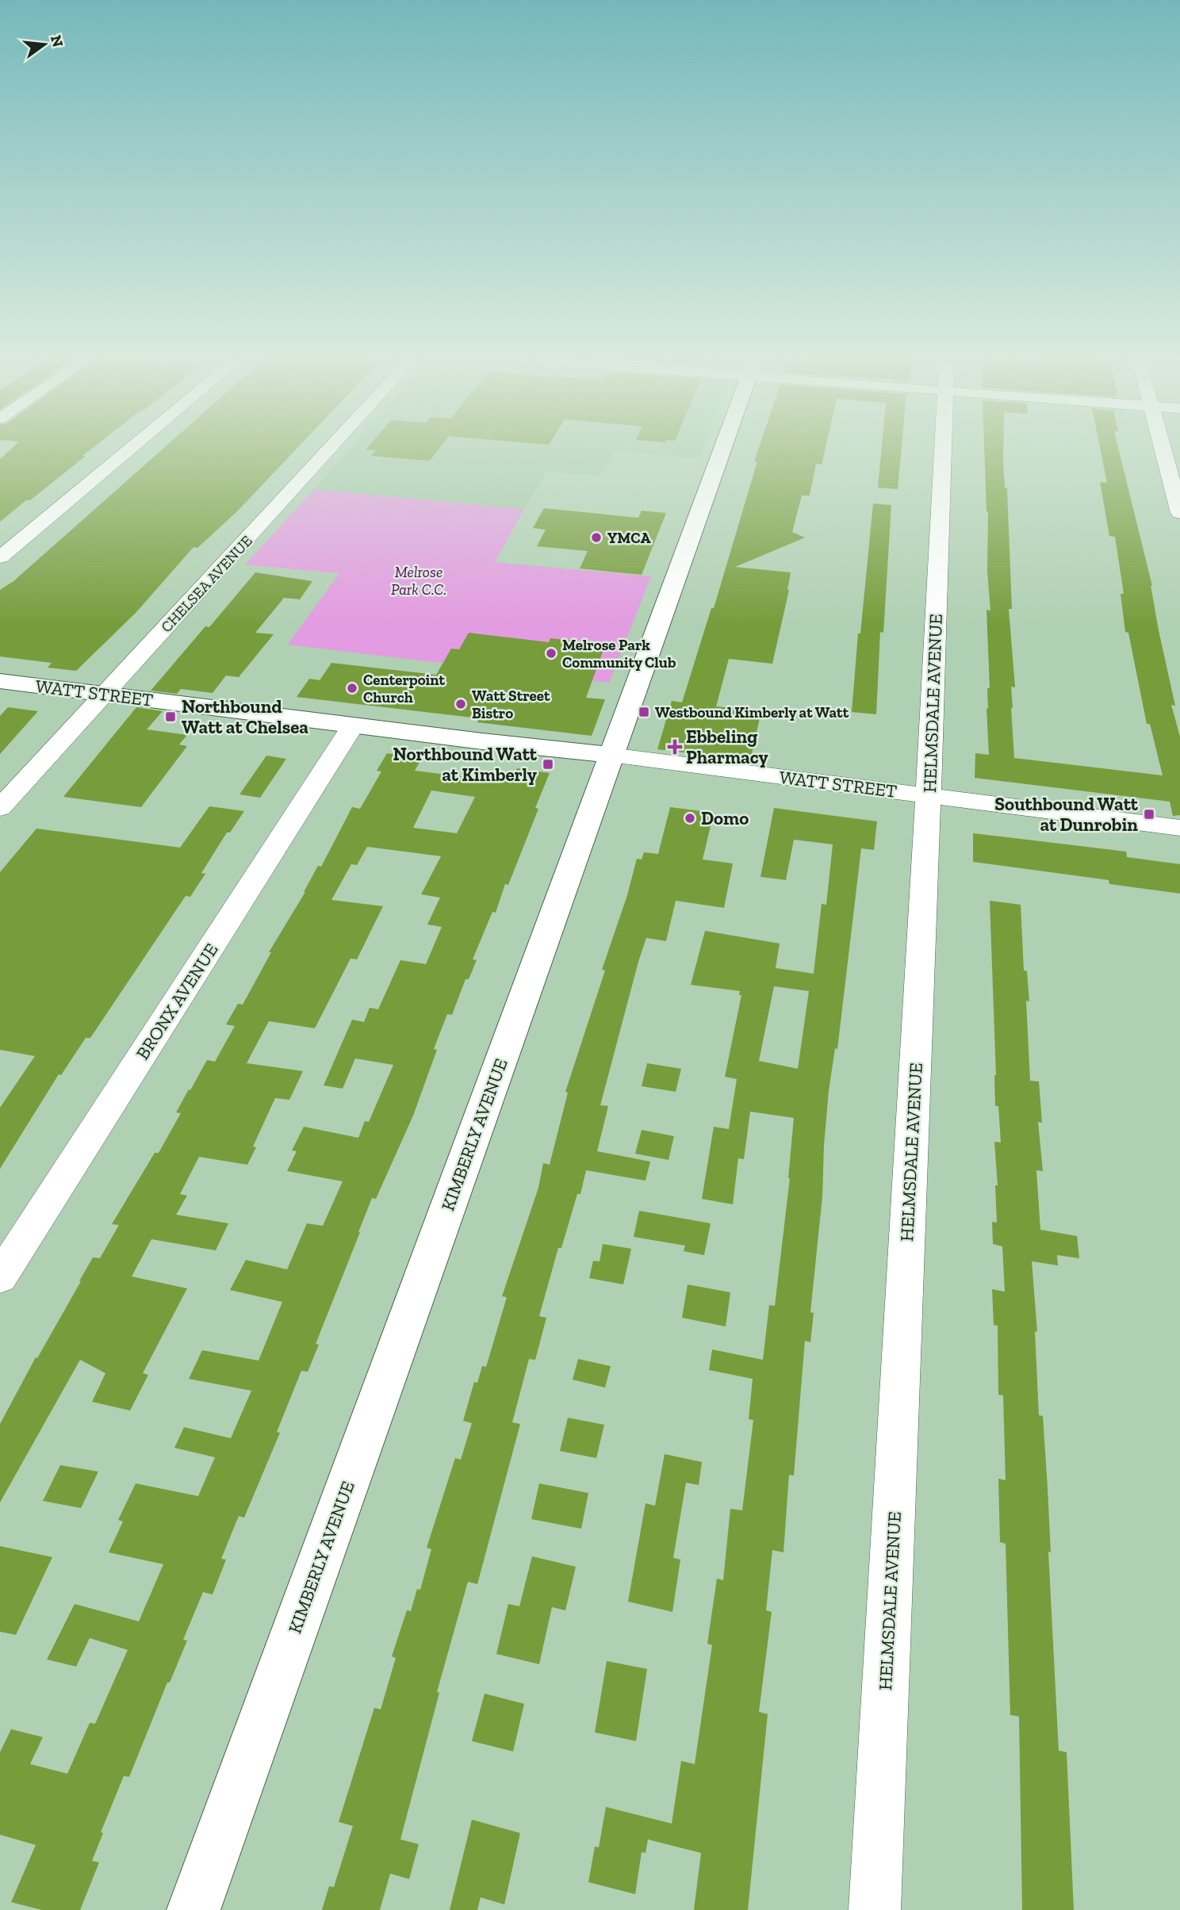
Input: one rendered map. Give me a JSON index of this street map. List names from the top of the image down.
{
  "streets": {
    "street": [
      "CHELSEA AVENUE",
      "WATT STREET",
      "HELMSDALE AVENUE",
      "BRONX AVENUE",
      "KIMBERLY AVENUE"
    ]
  },
  "crossings": [
    ["CHELSEA AVENUE", "WATT STREET"],
    ["WATT STREET", "HELMSDALE AVENUE"],
    ["WATT STREET", "BRONX AVENUE"],
    ["WATT STREET", "KIMBERLY AVENUE"]
  ],
  "parks": ["Melrose Park C.C."],
  "places": {
    "other": [
      "YMCA",
      "Melrose Park Community Club",
      "Centerpoint Church",
      "Watt Street Bistro",
      "Domo"
    ],
    "transit": [
      "Westbound Kimberly at Watt",
      "Northbound Watt at Chelsea",
      "Northbound Watt at Kimberly",
      "Southbound Watt at Dunrobin"
    ],
    "health": ["Ebbeling Pharmacy"]
  },
  "north": "right"
}
